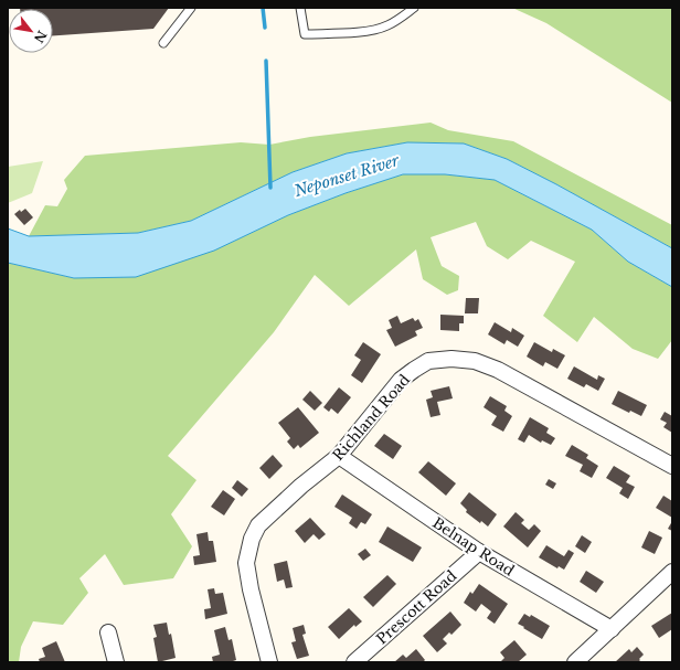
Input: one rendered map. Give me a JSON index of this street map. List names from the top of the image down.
{
  "streets": {
    "street": ["Richland Road", "Belnap Road", "Prescott Road"]
  },
  "crossings": [
    ["Richland Road", "Belnap Road"],
    ["Belnap Road", "Prescott Road"]
  ],
  "water": ["Neponset River"],
  "north": "bottom right"
}
